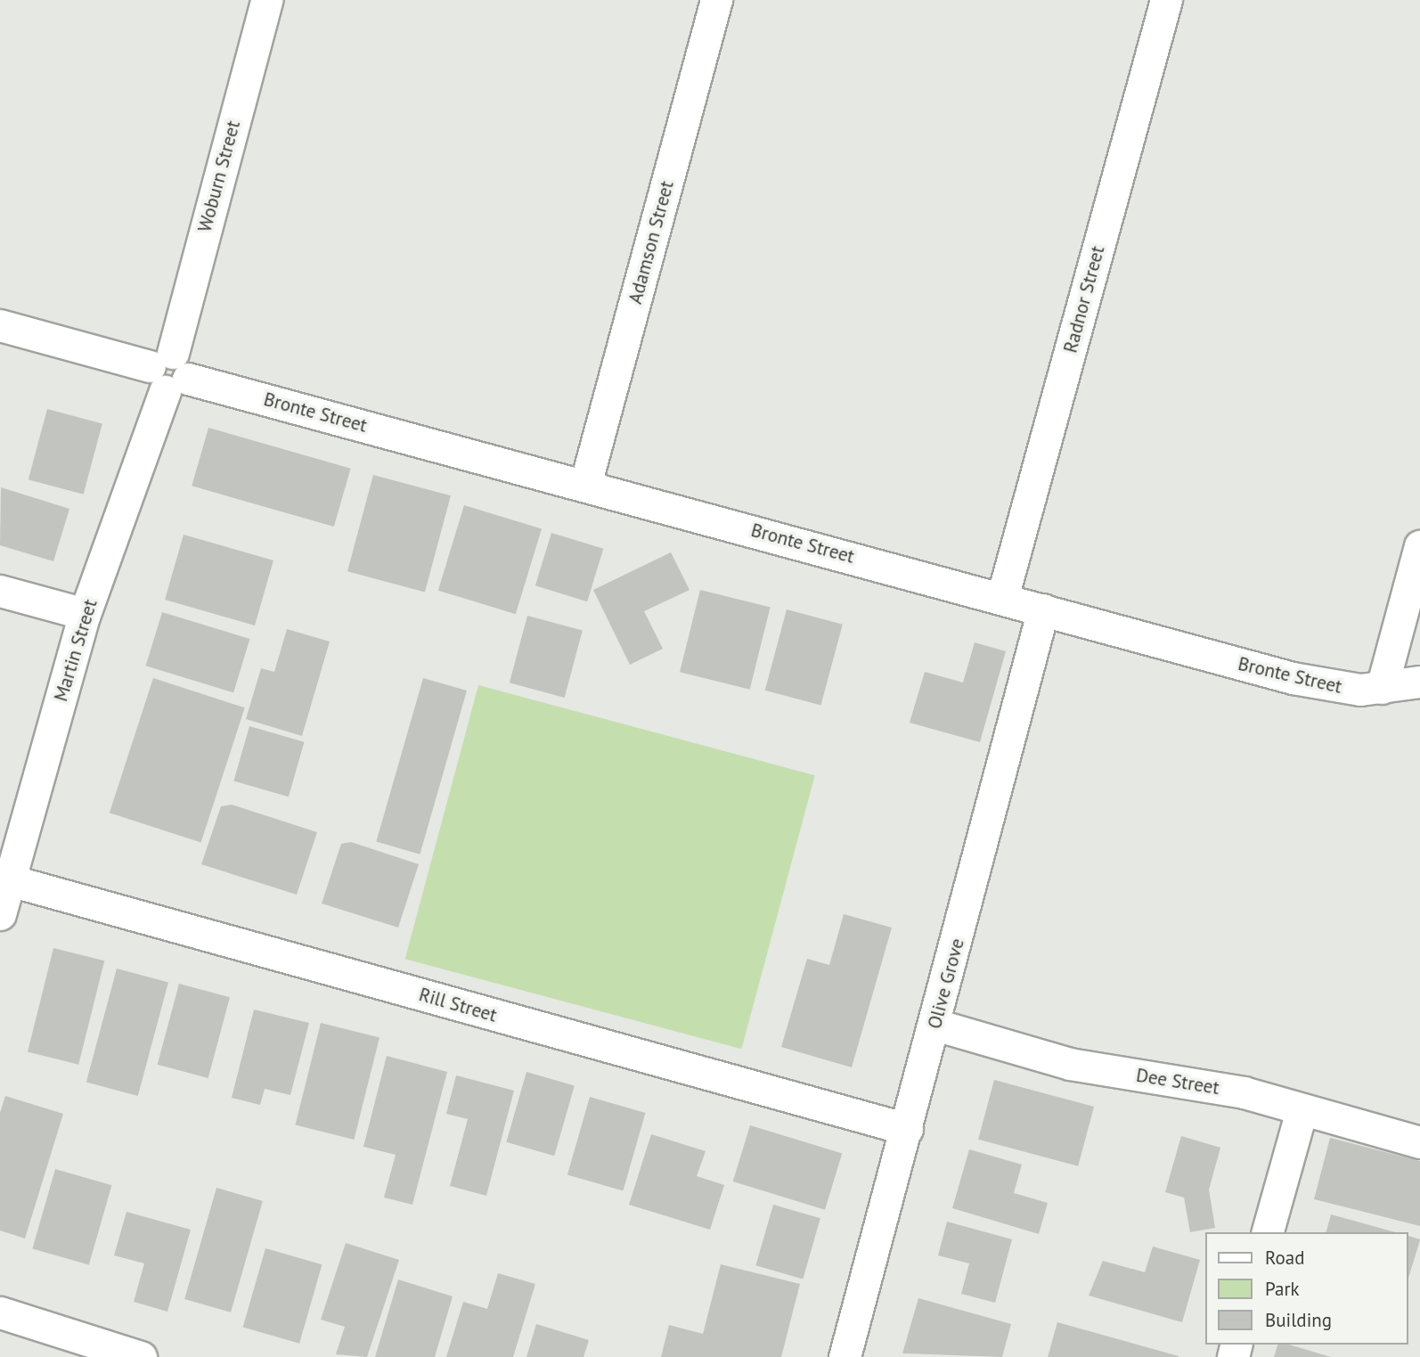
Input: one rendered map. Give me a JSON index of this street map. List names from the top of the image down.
{
  "streets": {
    "street": [
      "Woburn Street",
      "Adamson Street",
      "Radnor Street",
      "Bronte Street",
      "Martin Street",
      "Olive Grove",
      "Rill Street",
      "Dee Street"
    ]
  },
  "crossings": [
    ["Woburn Street", "Bronte Street"],
    ["Woburn Street", "Martin Street"],
    ["Adamson Street", "Bronte Street"],
    ["Radnor Street", "Bronte Street"],
    ["Bronte Street", "Martin Street"],
    ["Bronte Street", "Olive Grove"],
    ["Martin Street", "Rill Street"],
    ["Olive Grove", "Rill Street"],
    ["Olive Grove", "Dee Street"]
  ],
  "legend": ["Road", "Park", "Building"]
}
